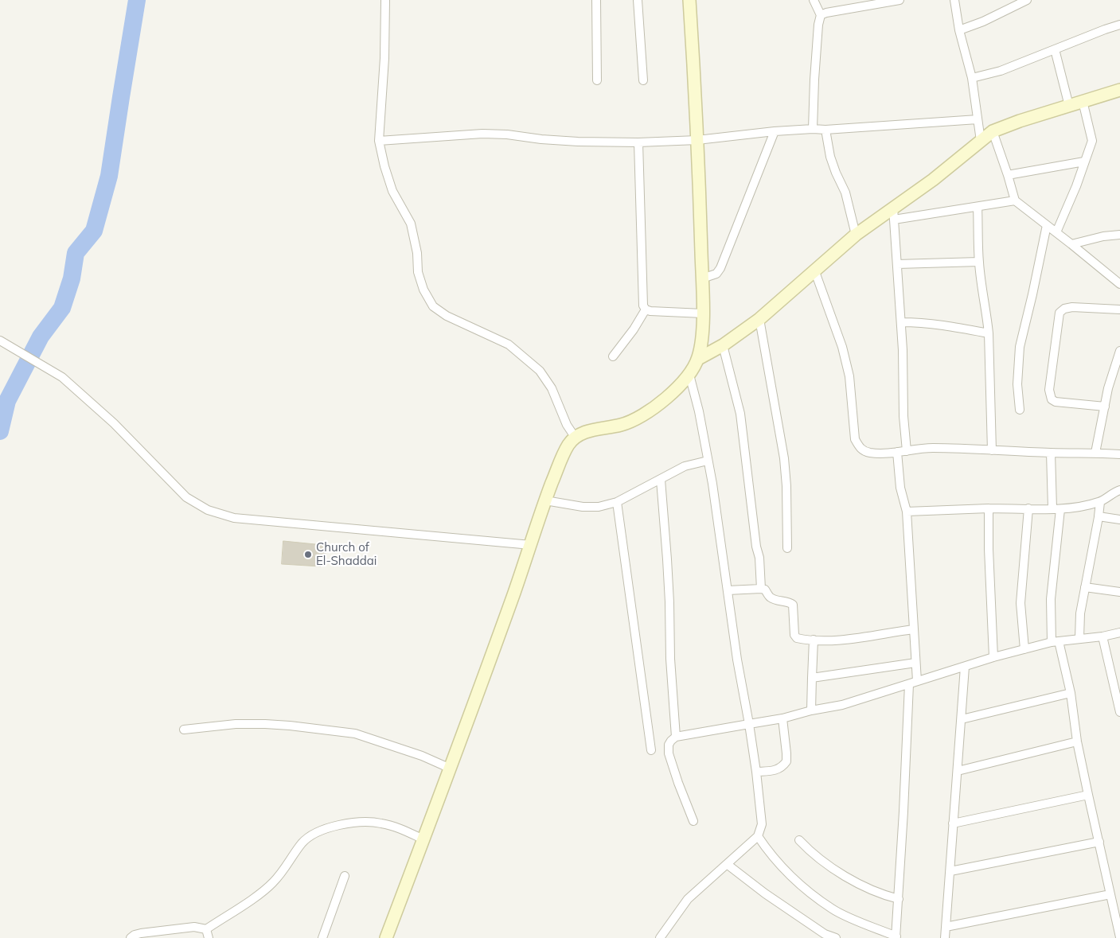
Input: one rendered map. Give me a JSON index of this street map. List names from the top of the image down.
{
  "places": ["Church of El-Shaddai"]
}
